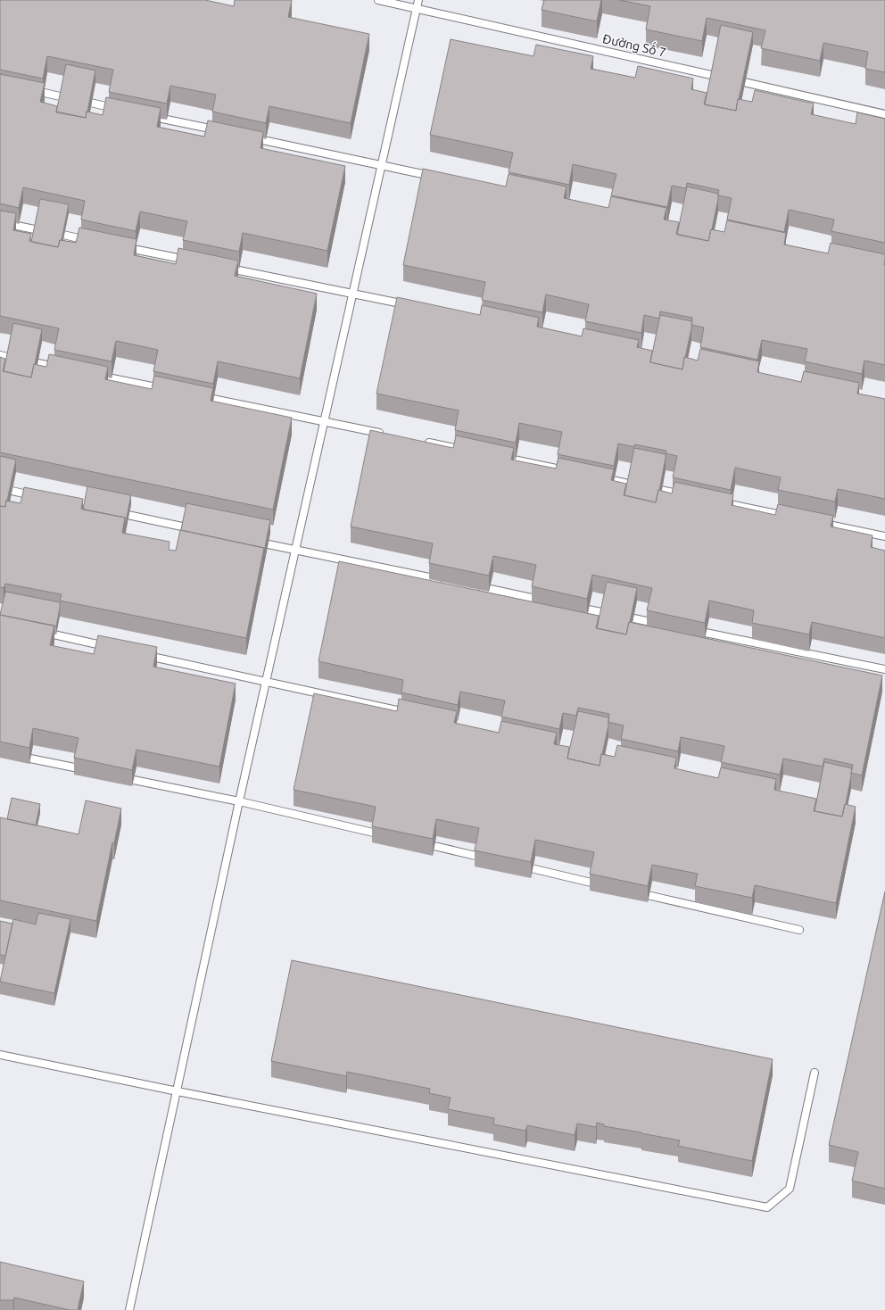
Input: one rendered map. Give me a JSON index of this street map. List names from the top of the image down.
{
  "streets": {
    "lane": ["Đường Số 7"]
  }
}
